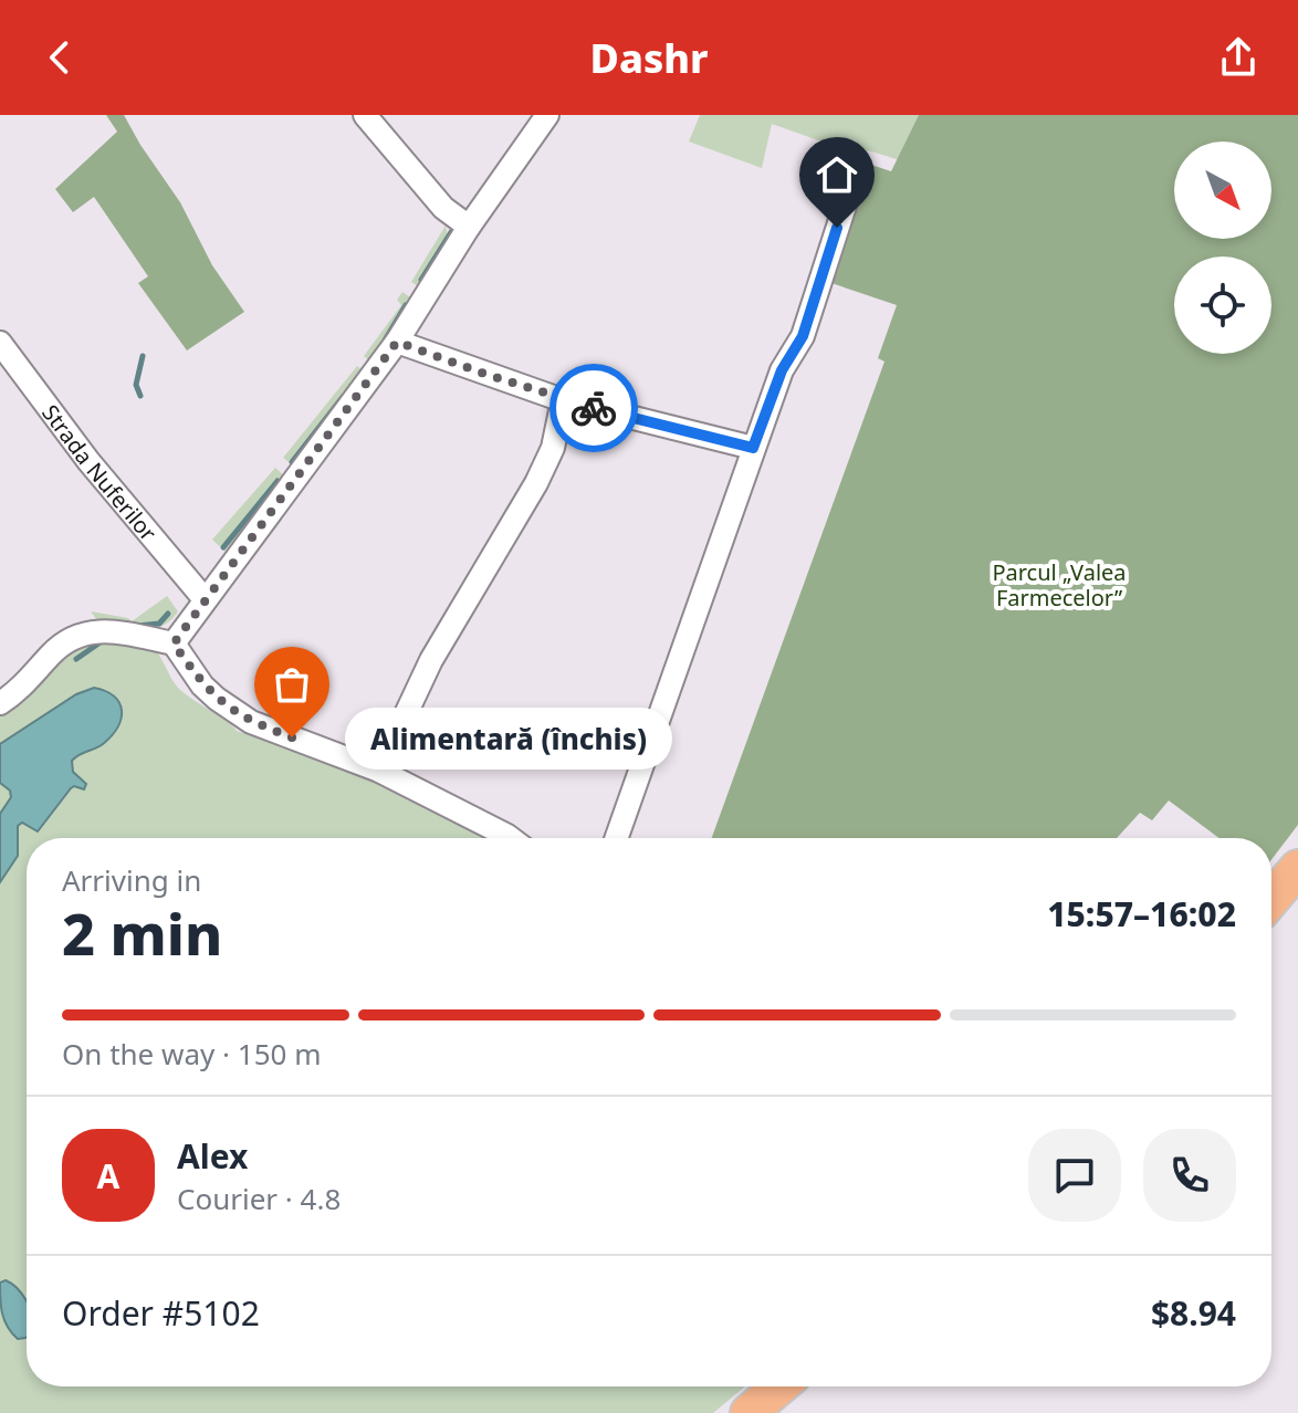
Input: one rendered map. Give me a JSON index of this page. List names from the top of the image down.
{
  "streets": {
    "street": ["Strada Nuferilor"]
  },
  "parks": ["Parcul „Valea Farmecelor”"],
  "places": ["Alimentară (închis)"],
  "north": "bottom right",
  "page": {
    "header": "Dashr",
    "bubble": "Alimentară (închis)",
    "heading": ["2 min", "Arriving in", "15:57–16:02"],
    "panel": [
      "Alex",
      "Courier · 4.8",
      "Order #5102",
      "$8.94"
    ],
    "bar": "On the way · 150 m",
    "round": "A"
  }
}
